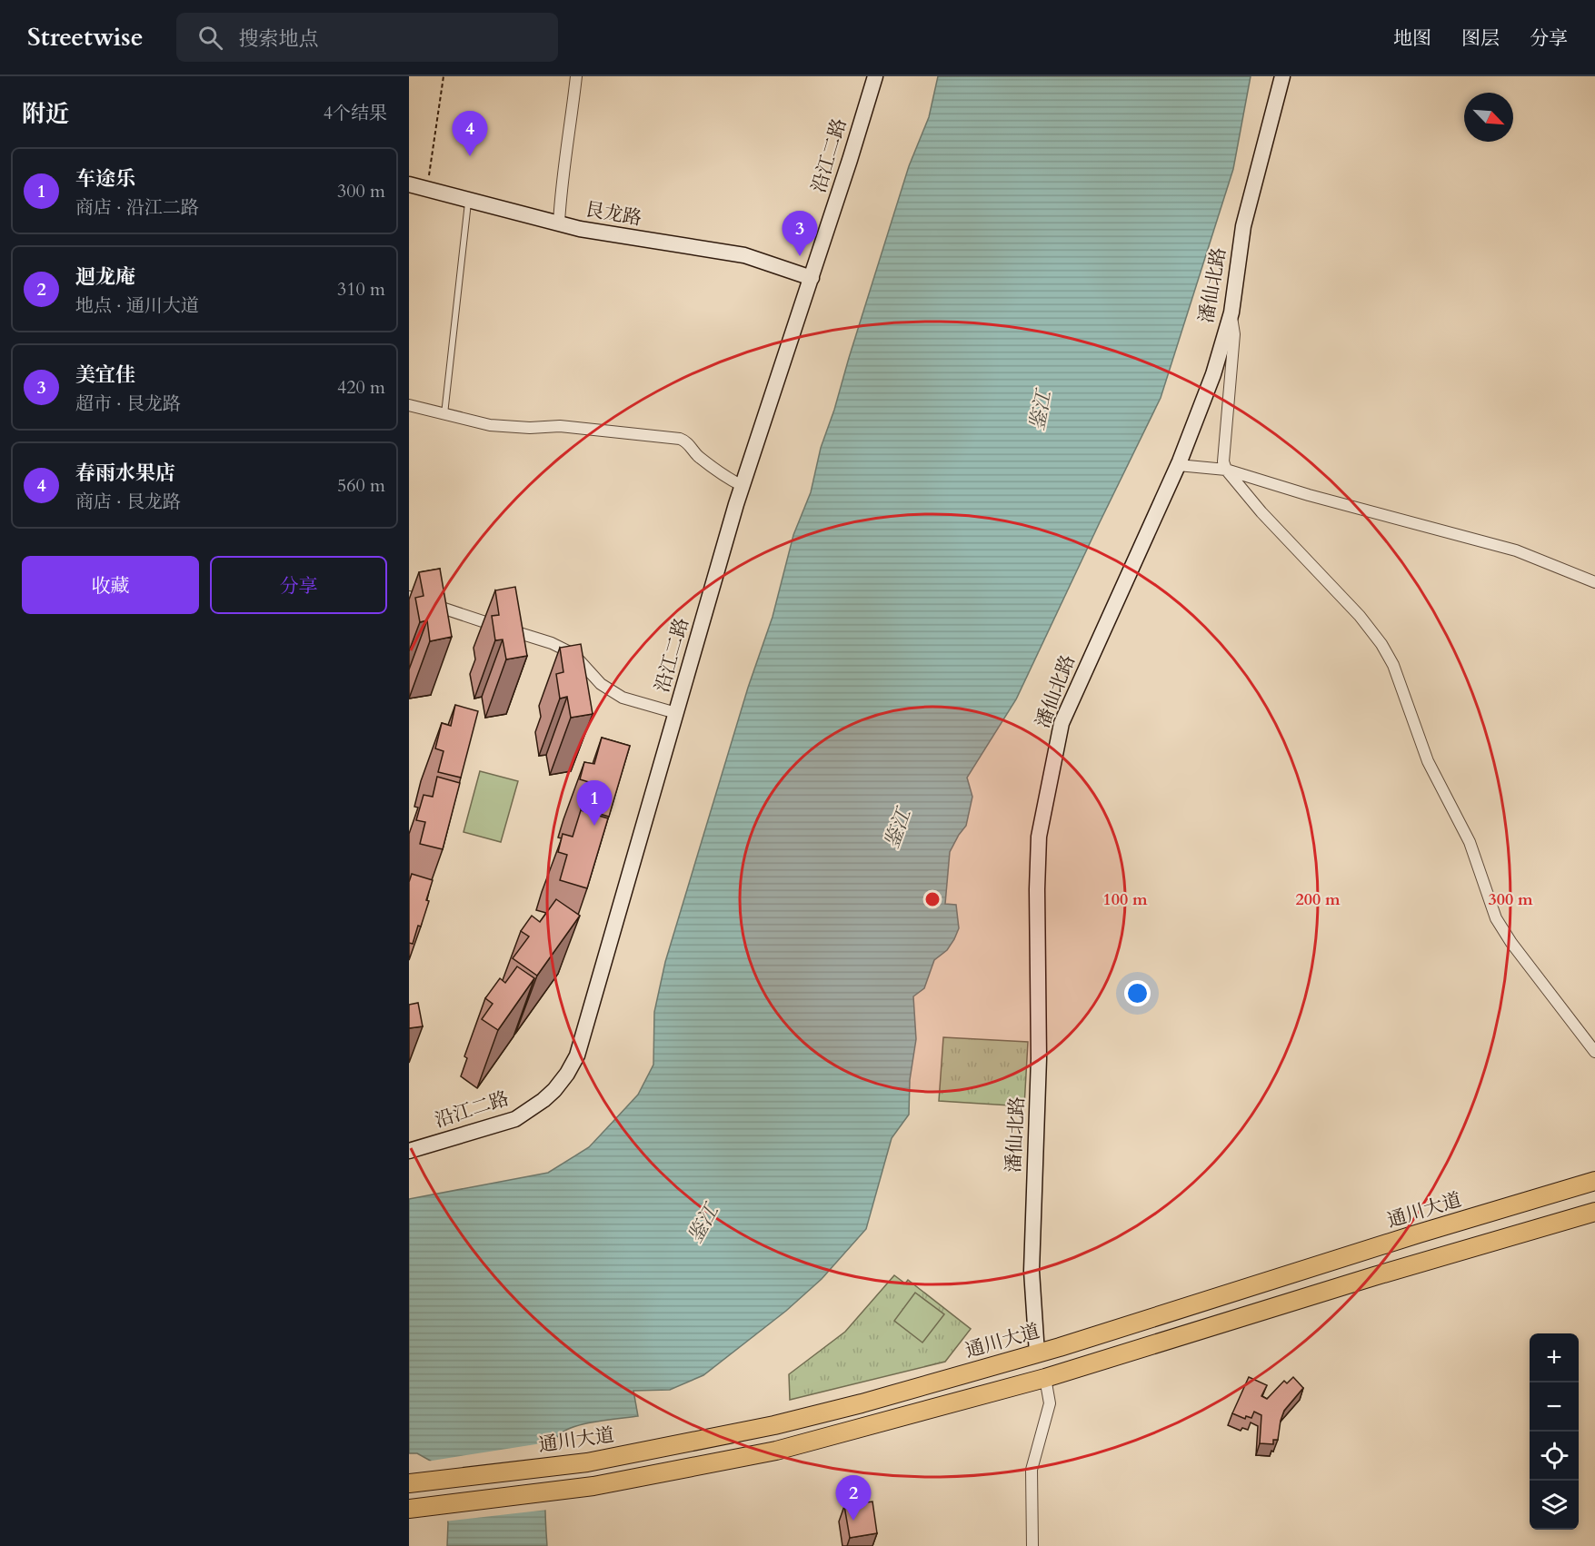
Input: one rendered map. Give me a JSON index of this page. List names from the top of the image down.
{
  "streets": {
    "main road": ["通川大道"],
    "street": ["沿江二路", "艮龙路", "潘仙北路"]
  },
  "crossings": [
    ["沿江二路", "艮龙路"],
    ["潘仙北路", "通川大道"]
  ],
  "water": ["鉴江"],
  "north": "bottom right",
  "page": {
    "header": "Streetwise",
    "search": "搜索地点",
    "nav": ["地图", "图层", "分享"],
    "heading": ["附近", "4个结果"],
    "pins": [
      "4",
      "3",
      "1",
      "2"
    ],
    "list": [
      {
        "mark": "1",
        "name": "车途乐",
        "note": "商店 · 沿江二路",
        "value": "300 m"
      },
      {
        "mark": "2",
        "name": "迴龙庵",
        "note": "地点 · 通川大道",
        "value": "310 m"
      },
      {
        "mark": "3",
        "name": "美宜佳",
        "note": "超市 · 艮龙路",
        "value": "420 m"
      },
      {
        "mark": "4",
        "name": "春雨水果店",
        "note": "商店 · 艮龙路",
        "value": "560 m"
      }
    ],
    "buttons": ["收藏", "分享"],
    "map_buttons": ["+", "−"]
  },
  "rings": ["100 m", "200 m", "300 m"]
}
